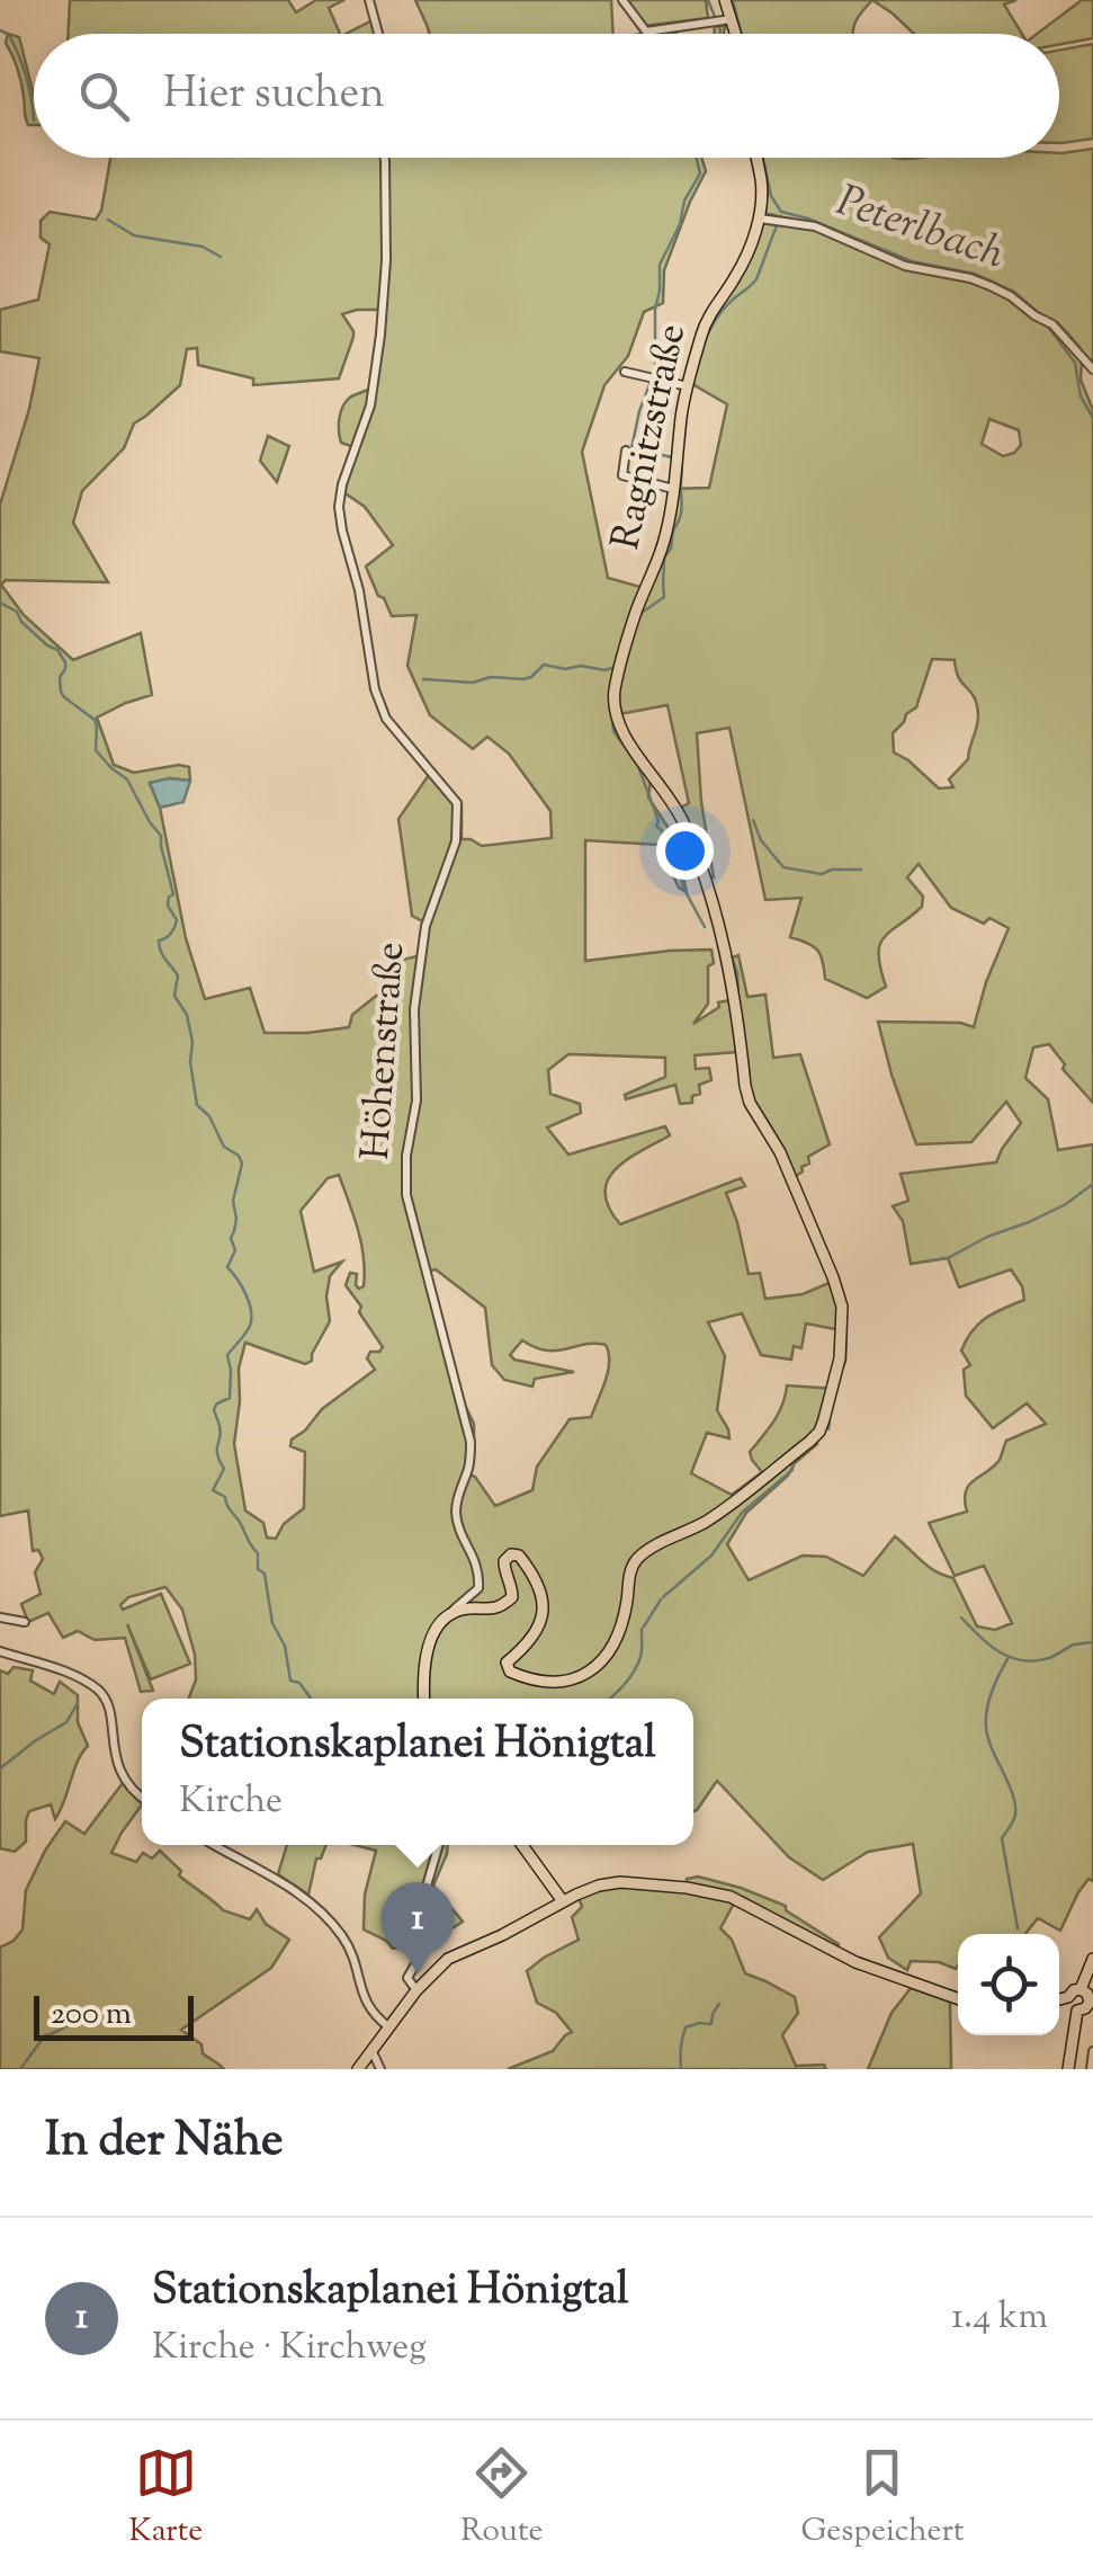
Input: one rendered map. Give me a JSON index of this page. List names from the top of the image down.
{
  "streets": {
    "main road": ["Ragnitzstraße", "Höhenstraße"]
  },
  "crossings": [
    ["Ragnitzstraße", "Höhenstraße"]
  ],
  "water": ["Peterlbach"],
  "scale_bar": "200 m",
  "page": {
    "search": "Hier suchen",
    "popup": ["Stationskaplanei Hönigtal", "Kirche"],
    "pins": "1",
    "scale": "200 m",
    "heading": "In der Nähe",
    "list": [
      {
        "mark": "1",
        "name": "Stationskaplanei Hönigtal",
        "note": "Kirche · Kirchweg",
        "value": "1.4 km"
      }
    ],
    "nav": ["Karte", "Route", "Gespeichert"]
  }
}
